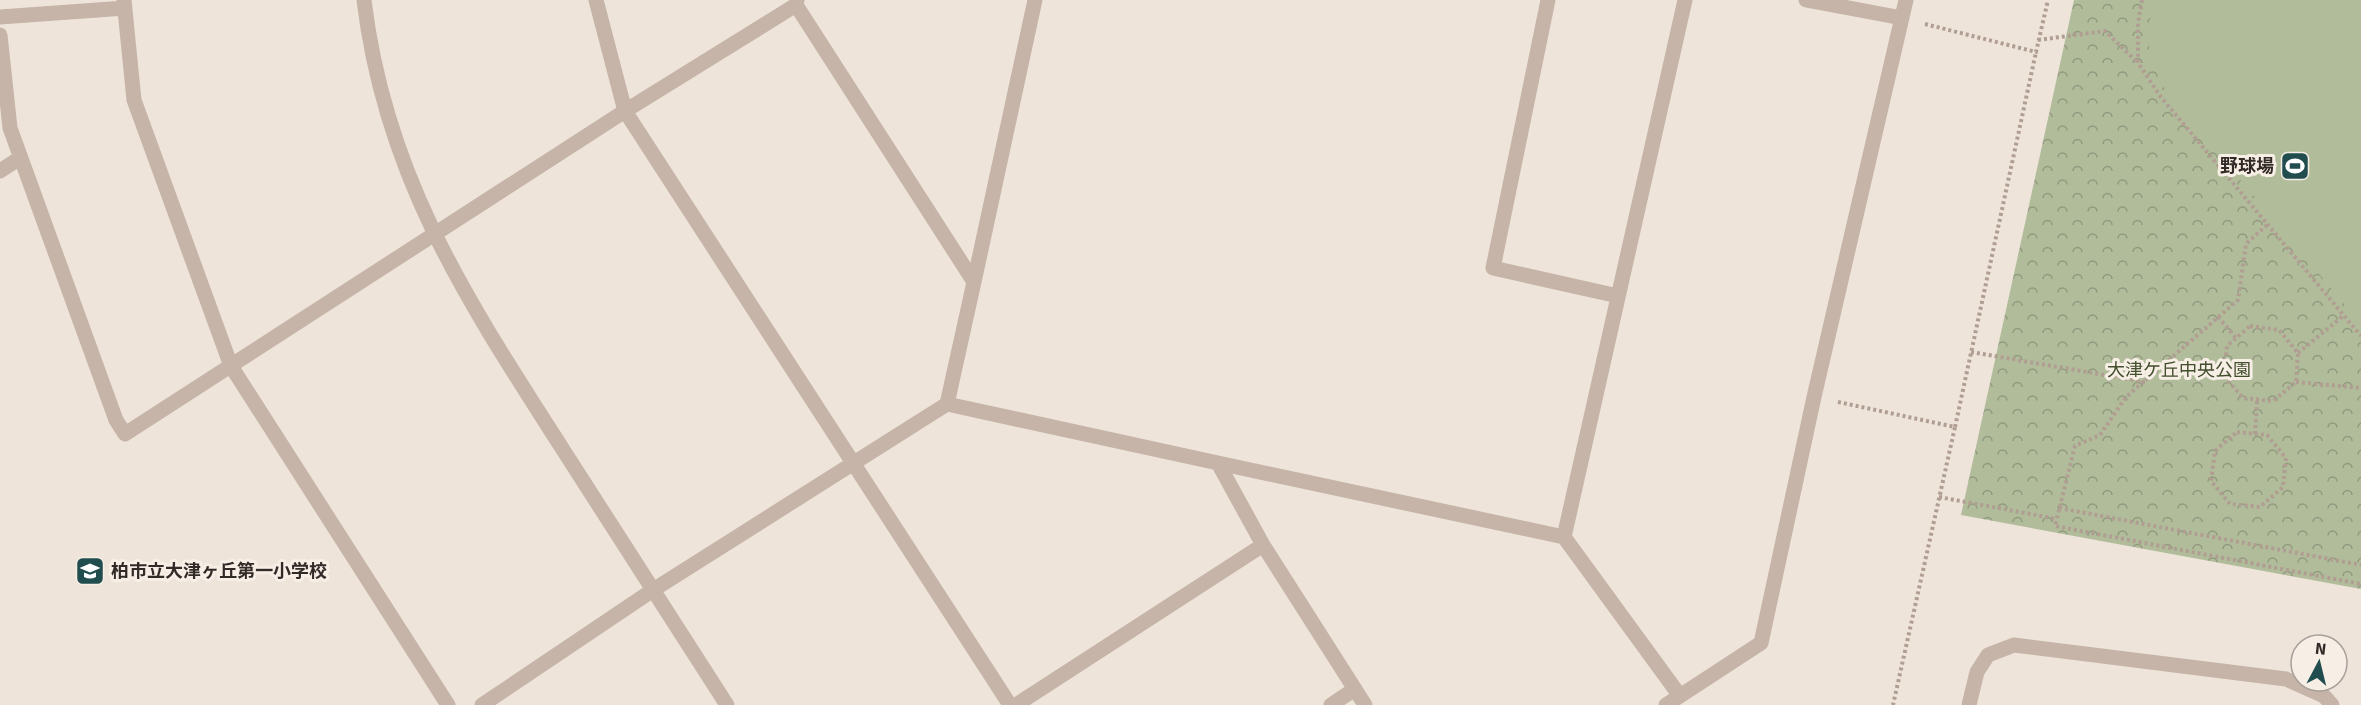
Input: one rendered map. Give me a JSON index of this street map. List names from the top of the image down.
{
  "parks": ["大津ケ丘中央公園"],
  "places": {
    "sports": ["野球場"],
    "school or university": ["柏市立大津ヶ丘第一小学校"]
  },
  "north": "top"
}
